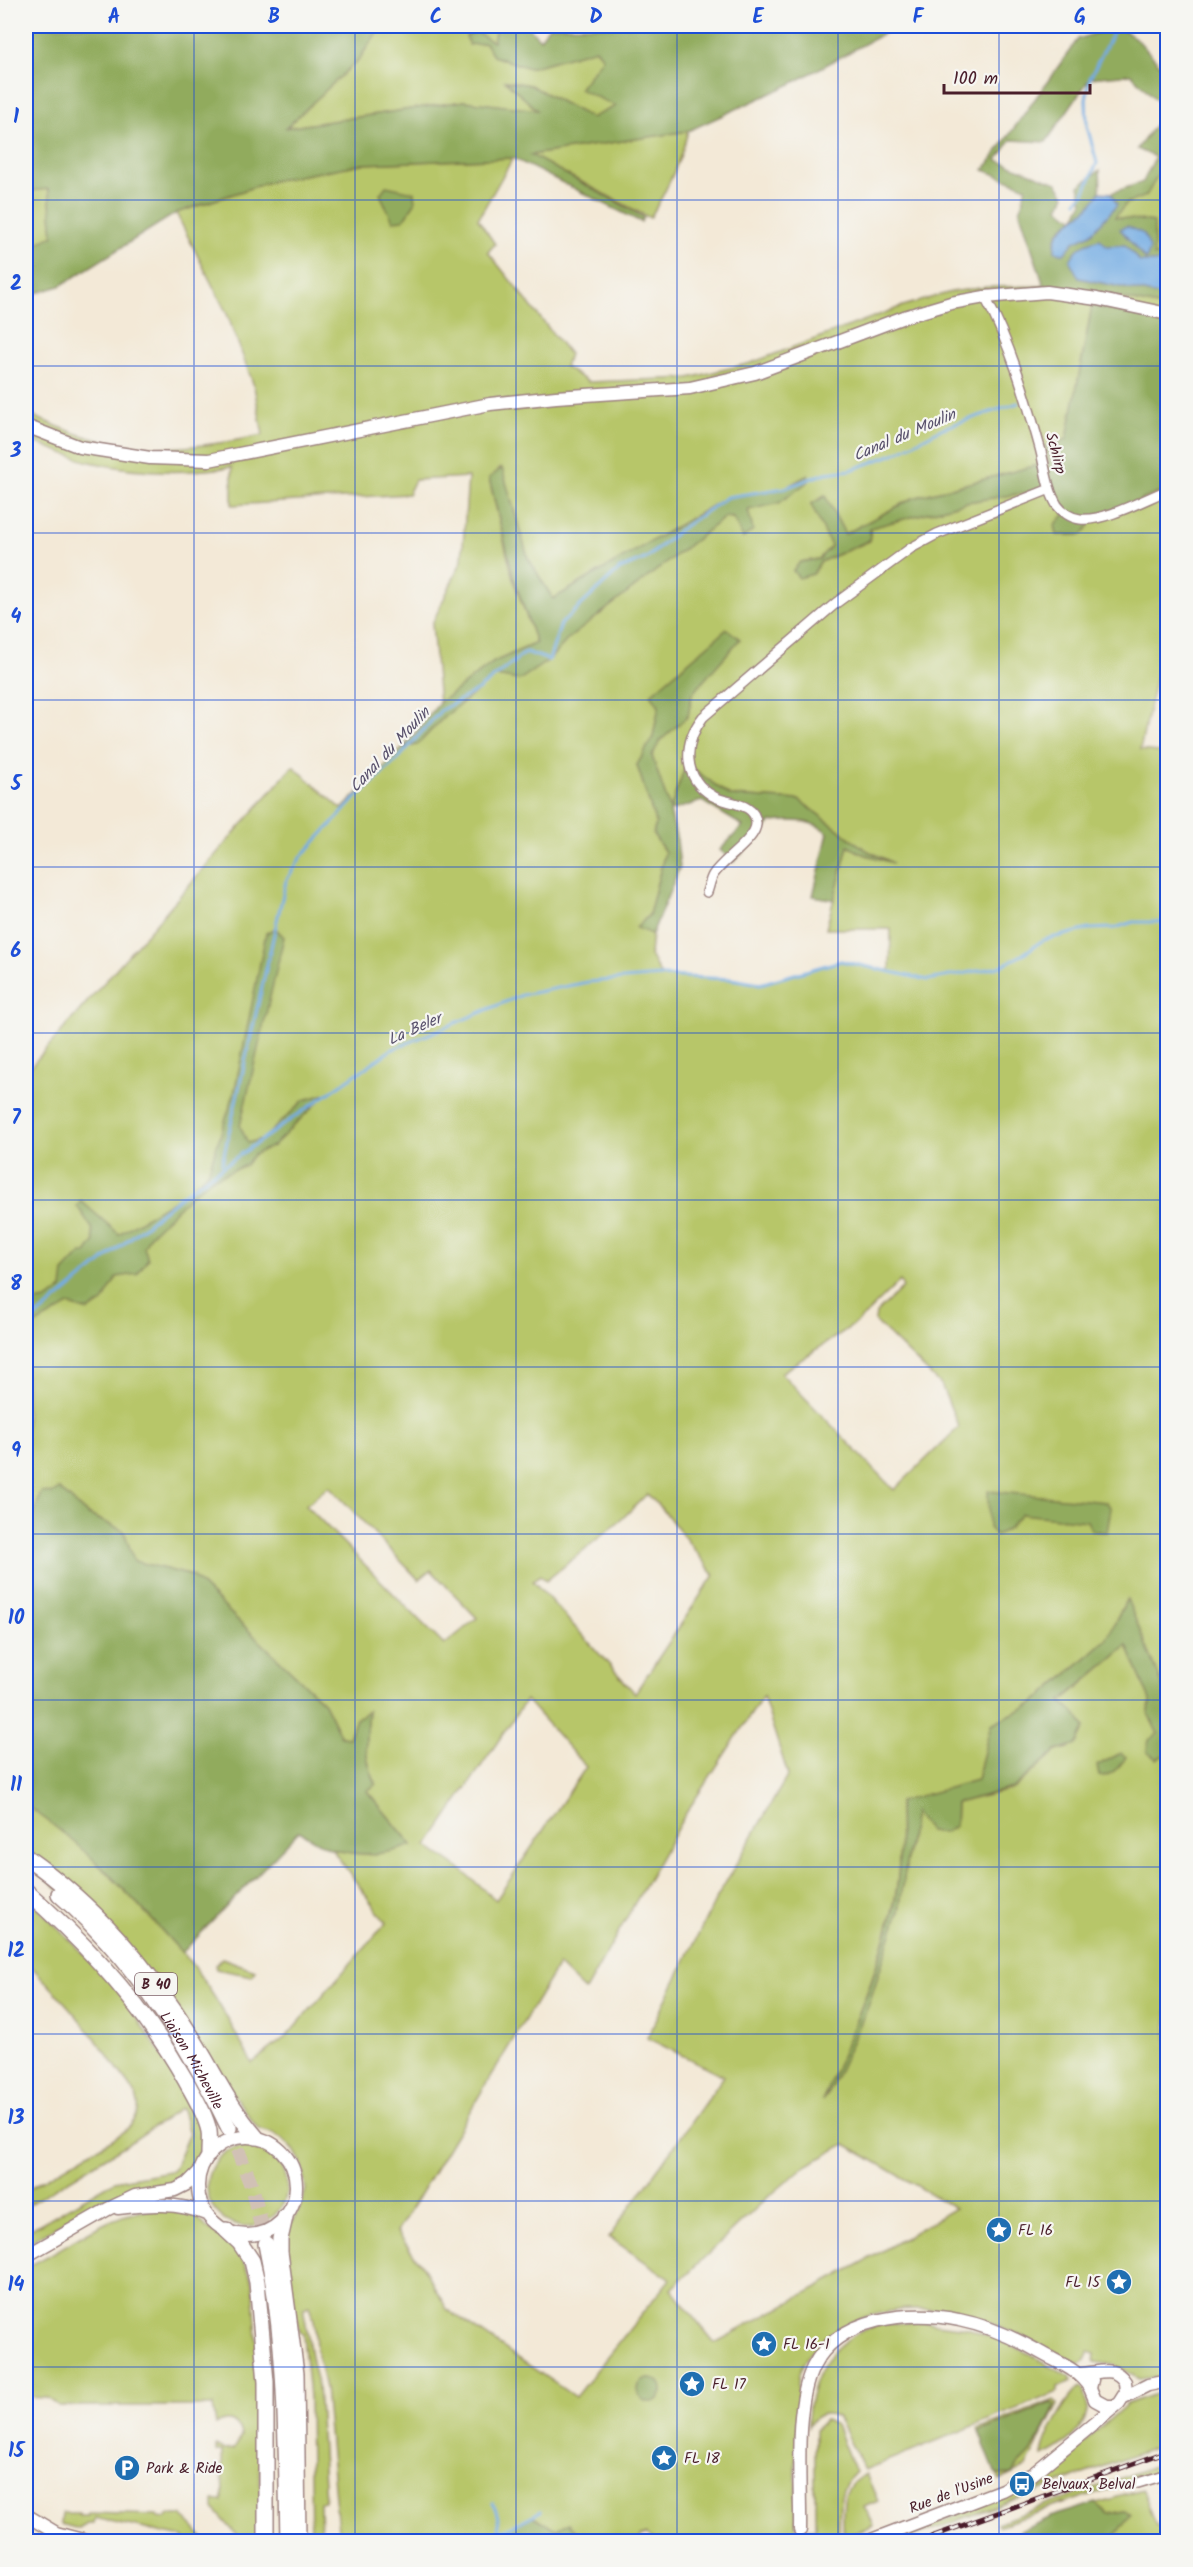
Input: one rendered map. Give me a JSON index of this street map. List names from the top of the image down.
{
  "streets": {
    "highway": ["B 40", "Liaison Micheville"],
    "main road": ["Rue de l'Usine"],
    "street": ["Schlirp"]
  },
  "water": ["Canal du Moulin", "La Beler"],
  "places": {
    "place": [
      "FL 16",
      "FL 15",
      "FL 16-1",
      "FL 17",
      "FL 18"
    ],
    "parking": ["Park & Ride"],
    "bus stop": ["Belvaux, Belval"]
  },
  "scale_bar": "100 m",
  "grid": {
    "columns": [
      "A",
      "B",
      "C",
      "D",
      "E",
      "F",
      "G"
    ],
    "rows": [
      "1",
      "2",
      "3",
      "4",
      "5",
      "6",
      "7",
      "8",
      "9",
      "10",
      "11",
      "12",
      "13",
      "14",
      "15"
    ]
  }
}
